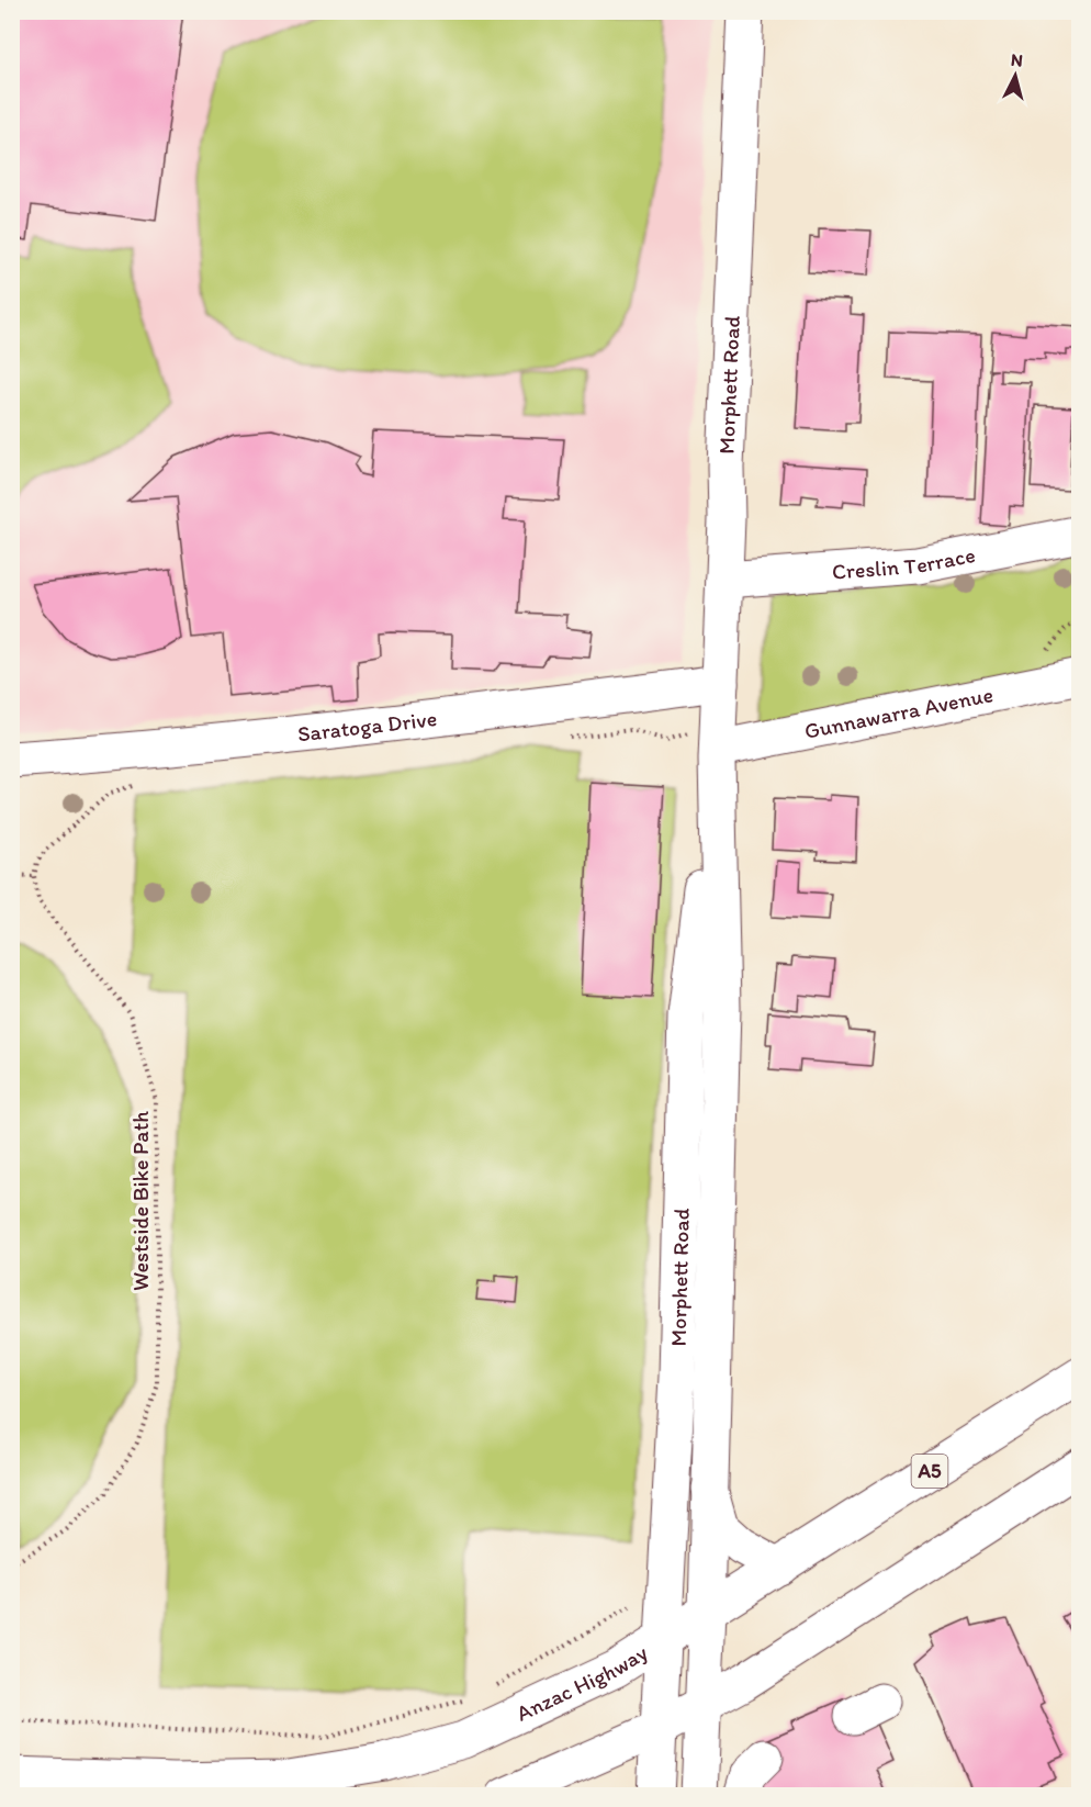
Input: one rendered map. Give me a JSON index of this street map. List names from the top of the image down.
{
  "streets": {
    "main road": [
      "Morphett Road",
      "Creslin Terrace",
      "Gunnawarra Avenue",
      "Saratoga Drive",
      "A5",
      "Anzac Highway"
    ],
    "path": ["Westside Bike Path"]
  },
  "crossings": [
    ["Morphett Road", "Creslin Terrace"],
    ["Morphett Road", "Gunnawarra Avenue"],
    ["Morphett Road", "Saratoga Drive"],
    ["Morphett Road", "Anzac Highway"]
  ],
  "north": "top"
}
